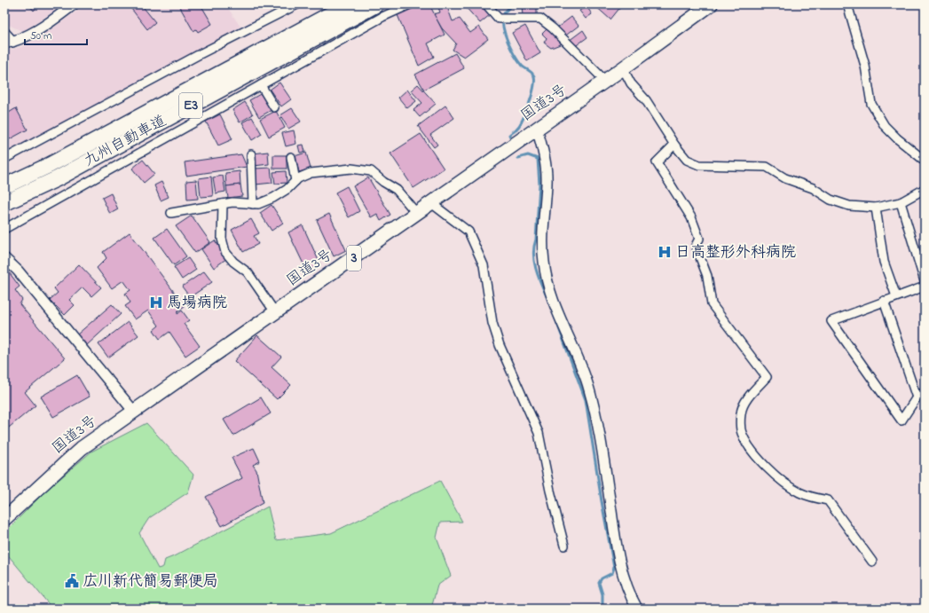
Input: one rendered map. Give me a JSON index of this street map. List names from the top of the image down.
{
  "streets": {
    "highway": [
      "国道3号",
      "E3",
      "九州自動車道",
      "3"
    ]
  },
  "places": {
    "hospital": ["日高整形外科病院", "馬場病院"],
    "public building": ["広川新代簡易郵便局"]
  },
  "scale_bar": "50 m"
}
